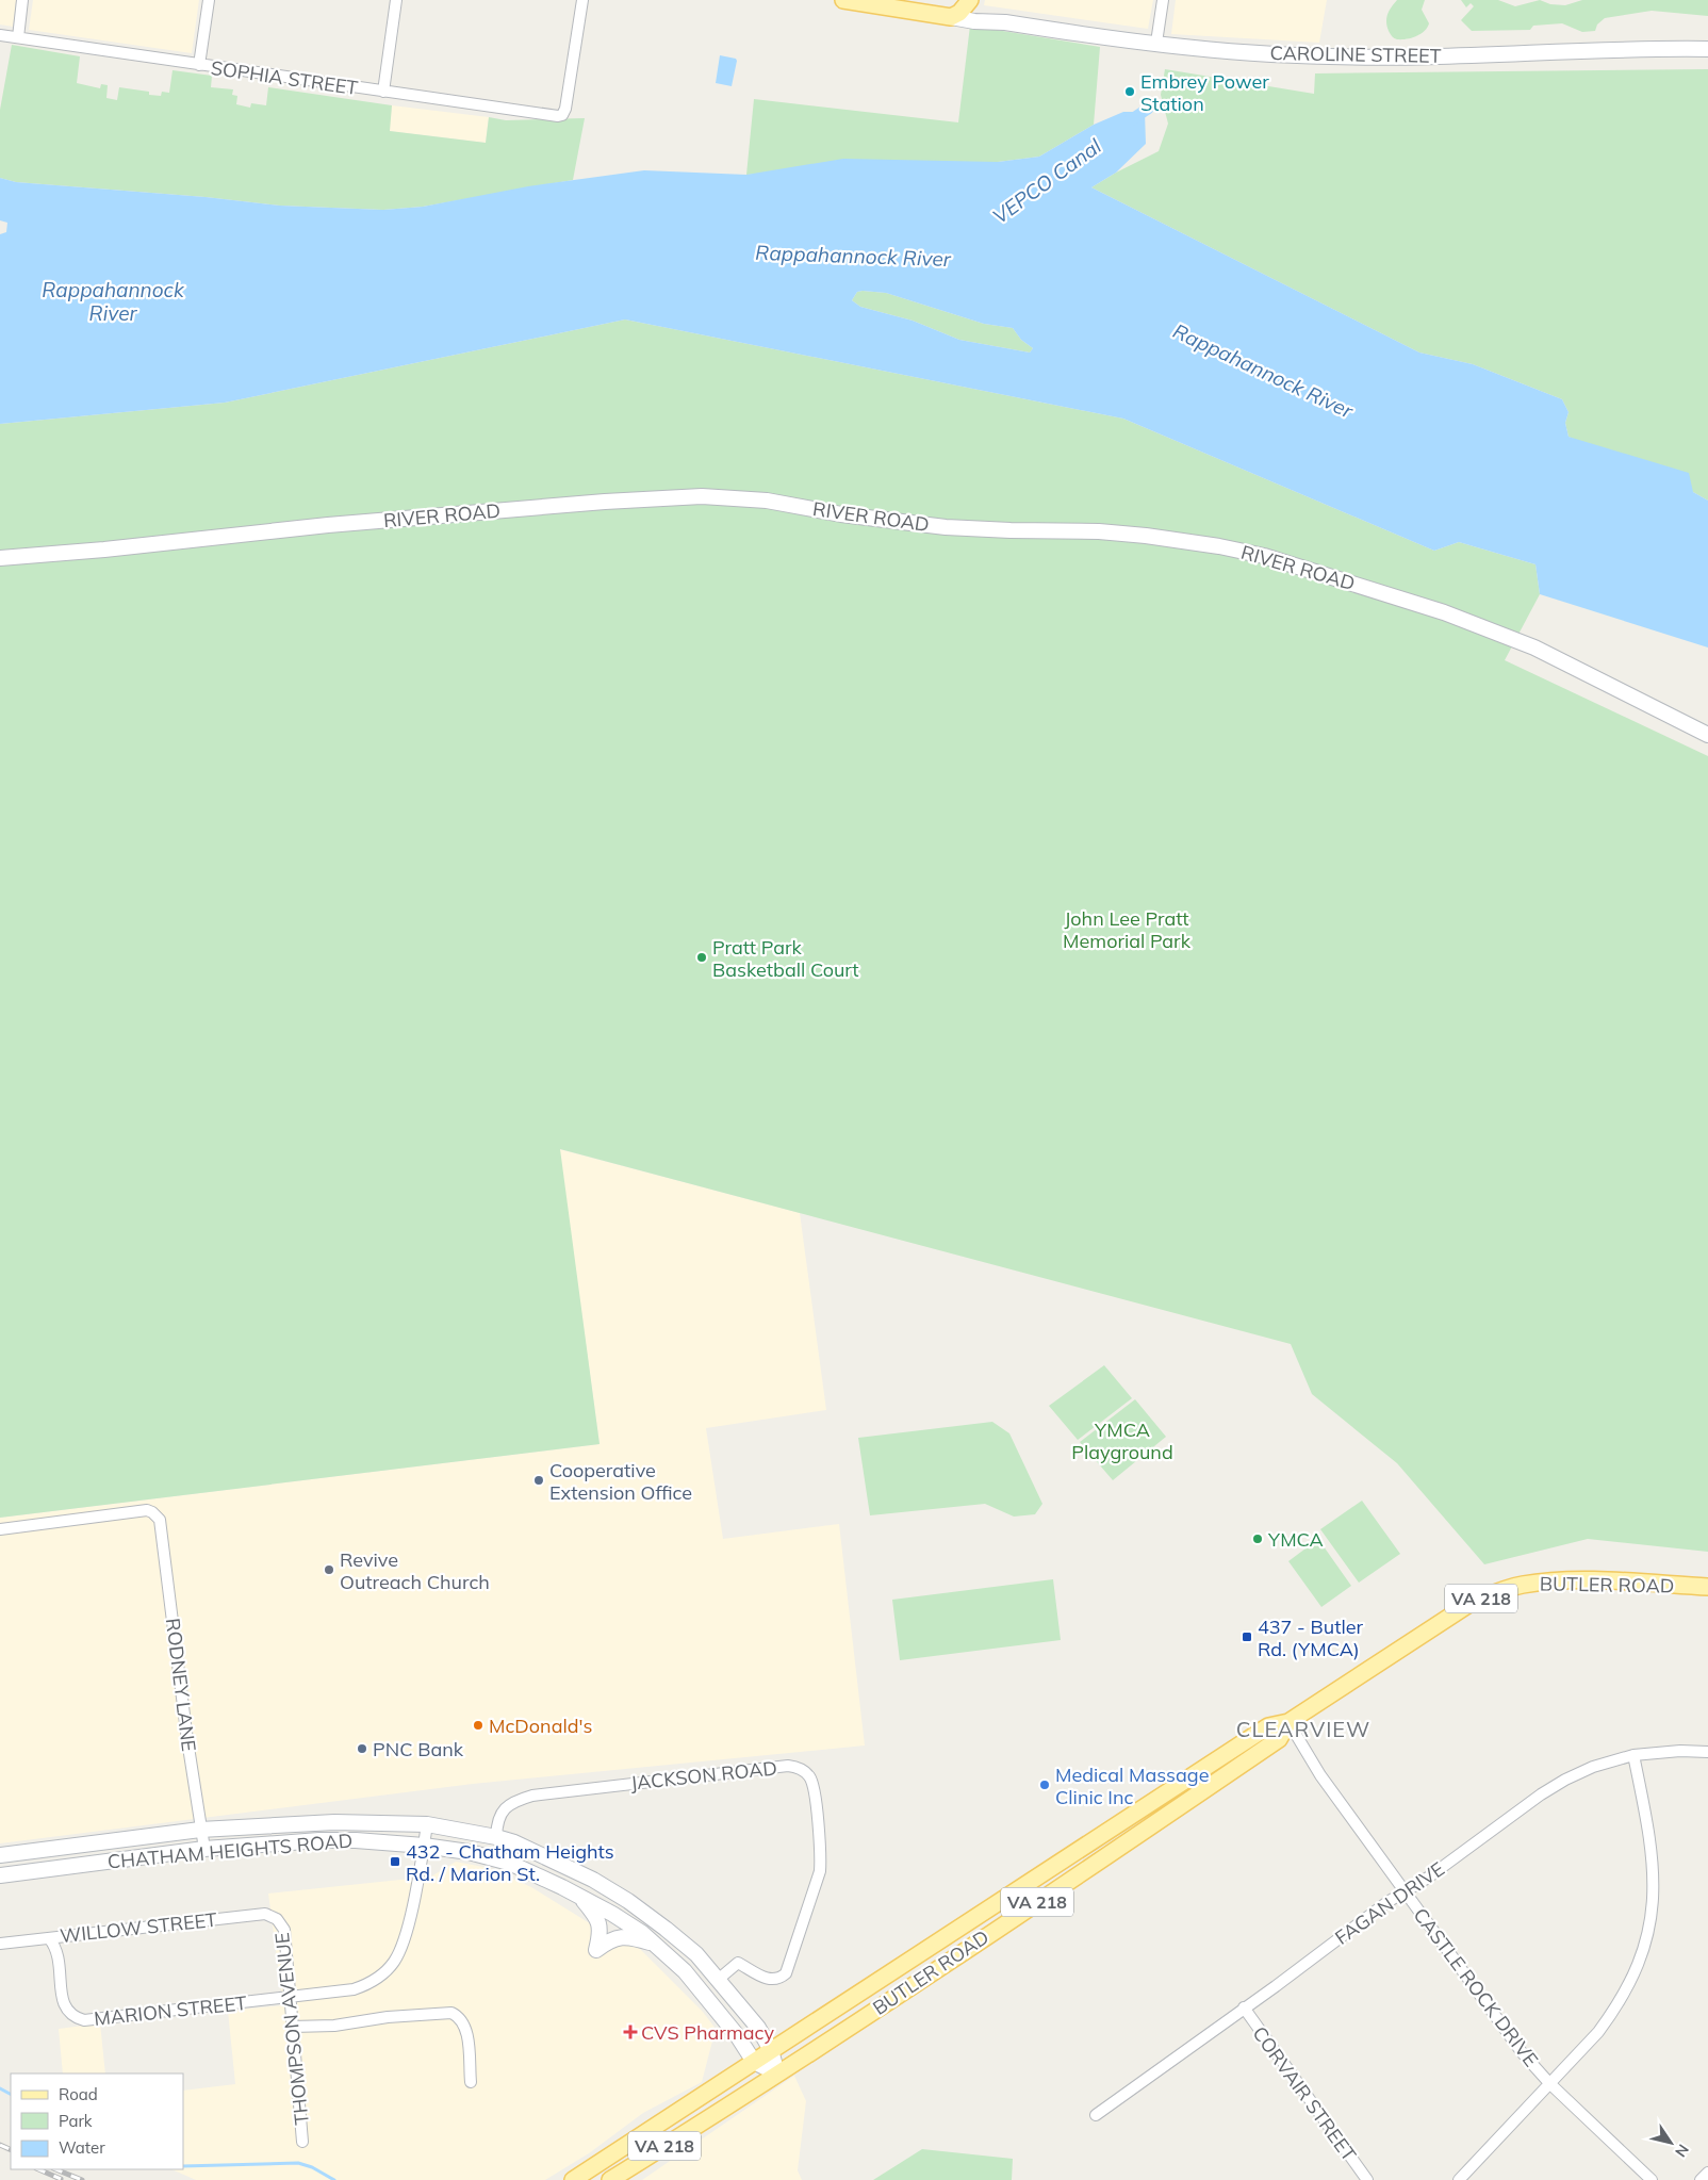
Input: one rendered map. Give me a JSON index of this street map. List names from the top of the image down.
{
  "streets": {
    "main road": ["CAROLINE STREET", "BUTLER ROAD", "VA 218"],
    "street": [
      "SOPHIA STREET",
      "RIVER ROAD",
      "RODNEY LANE",
      "JACKSON ROAD",
      "CHATHAM HEIGHTS ROAD",
      "FAGAN DRIVE",
      "WILLOW STREET",
      "CASTLE ROCK DRIVE",
      "MARION STREET",
      "THOMPSON AVENUE",
      "CORVAIR STREET"
    ]
  },
  "crossings": [
    ["BUTLER ROAD", "VA 218"],
    ["BUTLER ROAD", "CHATHAM HEIGHTS ROAD"],
    ["BUTLER ROAD", "CASTLE ROCK DRIVE"],
    ["VA 218", "CHATHAM HEIGHTS ROAD"],
    ["RODNEY LANE", "CHATHAM HEIGHTS ROAD"],
    ["JACKSON ROAD", "CHATHAM HEIGHTS ROAD"],
    ["FAGAN DRIVE", "CASTLE ROCK DRIVE"],
    ["FAGAN DRIVE", "CORVAIR STREET"],
    ["WILLOW STREET", "MARION STREET"],
    ["WILLOW STREET", "THOMPSON AVENUE"],
    ["MARION STREET", "THOMPSON AVENUE"]
  ],
  "districts": ["CLEARVIEW"],
  "water": ["VEPCO Canal", "Rappahannock River"],
  "parks": ["John Lee Pratt Memorial Park", "YMCA Playground"],
  "places": {
    "other": [
      "Embrey Power Station",
      "Pratt Park Basketball Court",
      "Cooperative Extension Office",
      "YMCA",
      "Revive Outreach Church",
      "McDonald's",
      "PNC Bank",
      "Medical Massage Clinic Inc"
    ],
    "transit": ["437 - Butler Rd. (YMCA)", "432 - Chatham Heights Rd. / Marion St."],
    "health": ["CVS Pharmacy"]
  },
  "legend": ["Road", "Park", "Water"],
  "north": "bottom right"
}
